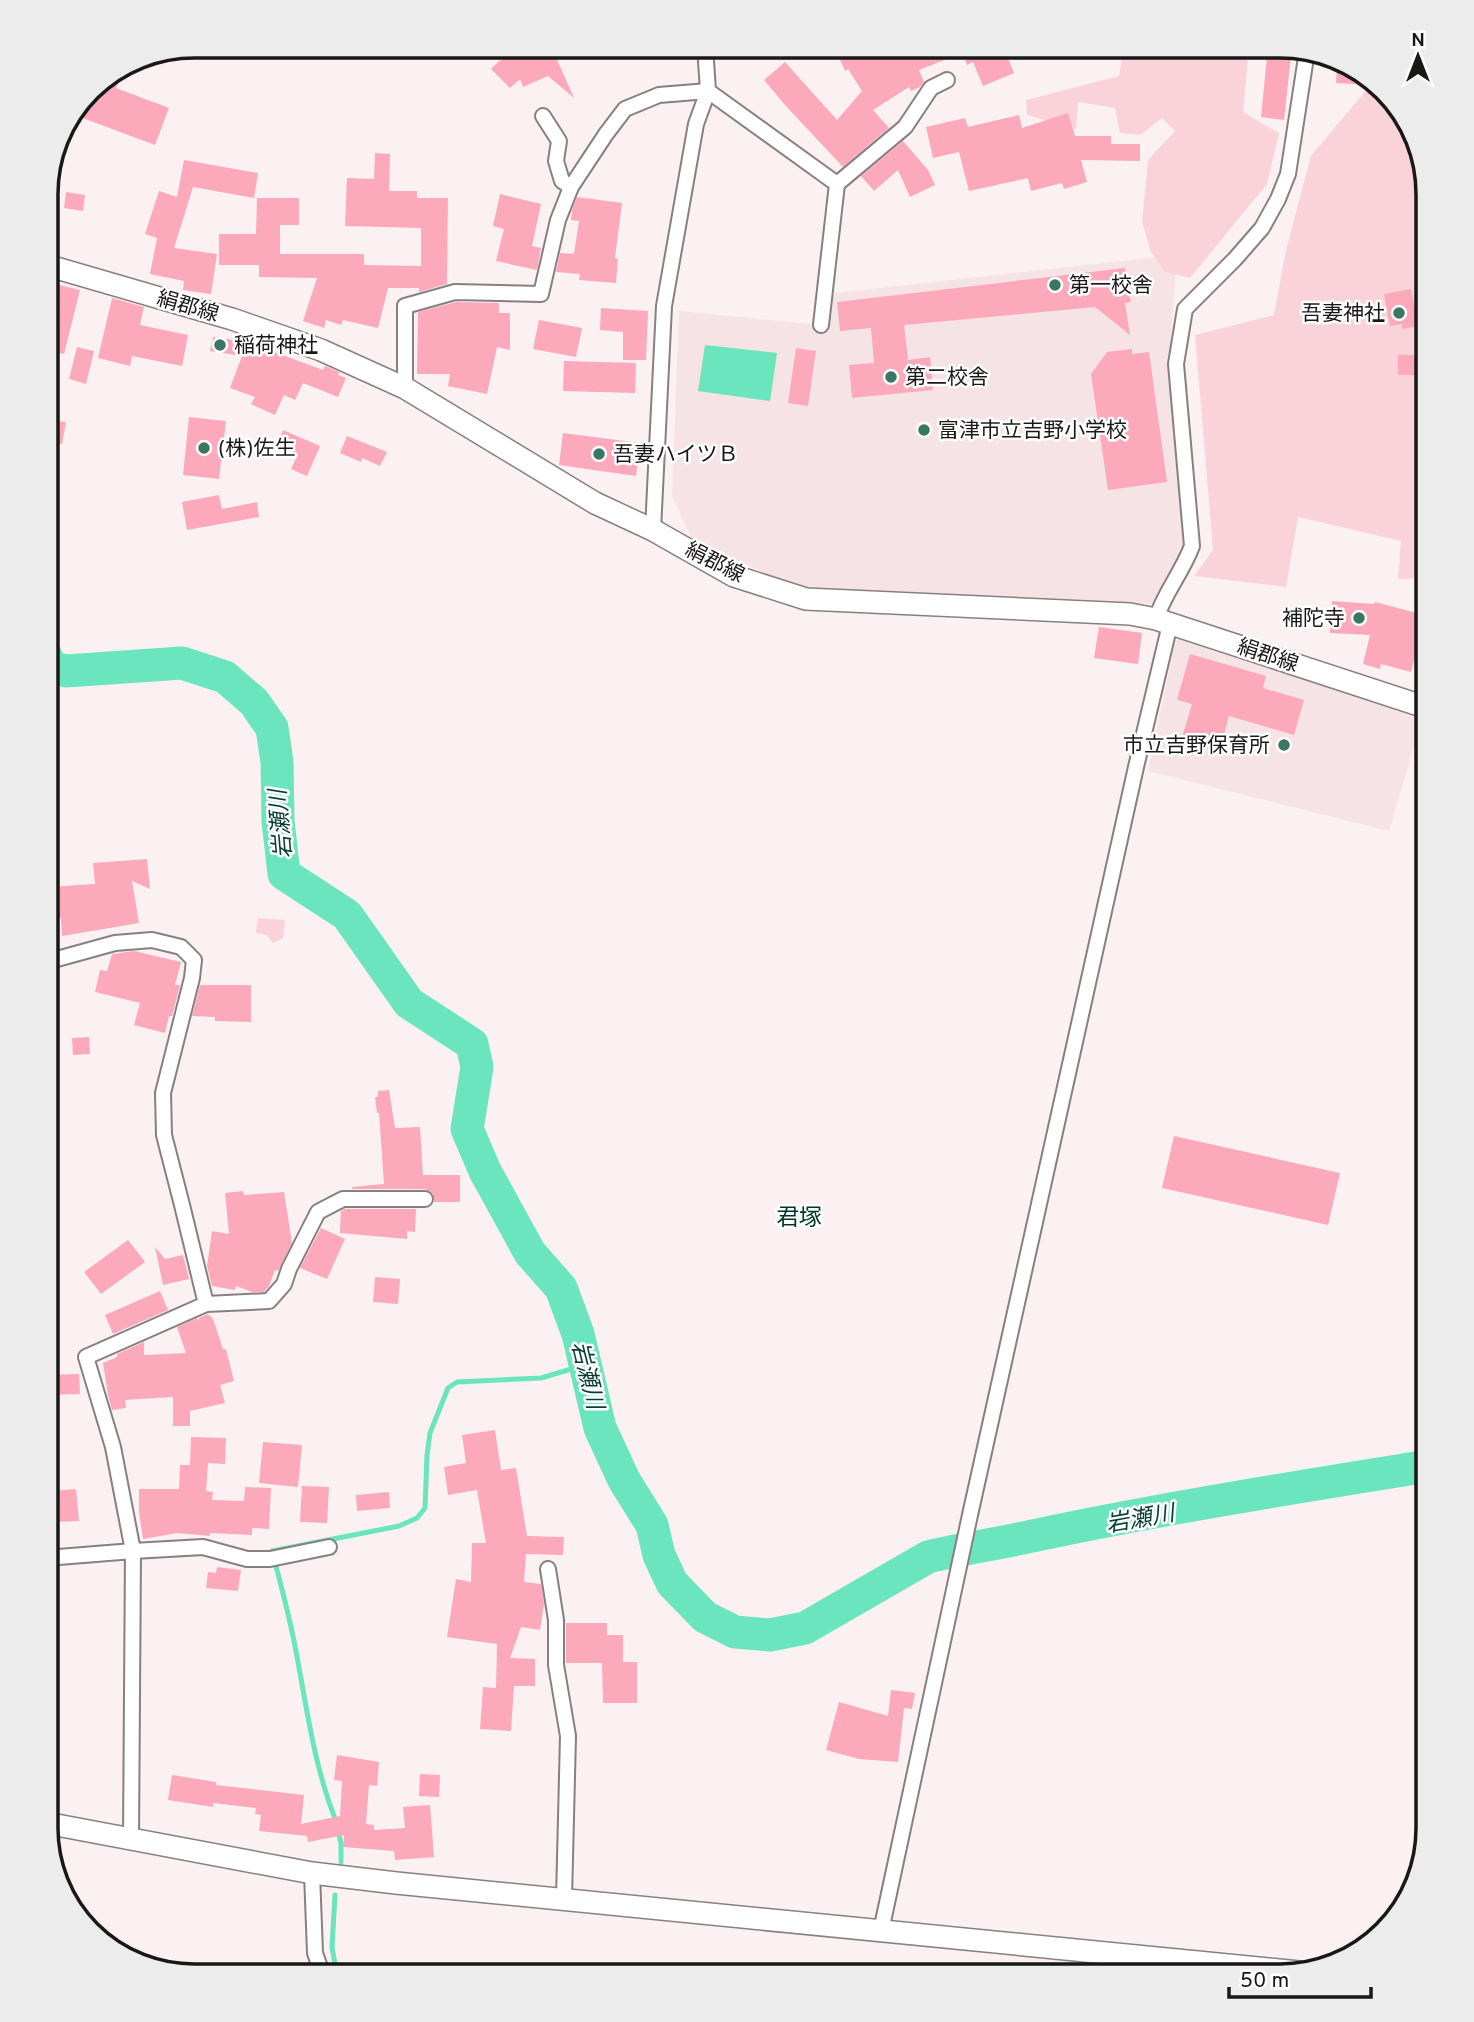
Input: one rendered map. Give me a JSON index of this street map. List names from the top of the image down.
{
  "streets": {
    "main road": ["絹郡線"]
  },
  "districts": ["君塚"],
  "water": ["岩瀬川"],
  "places": [
    "第一校舎",
    "吾妻神社",
    "稲荷神社",
    "第二校舎",
    "富津市立吉野小学校",
    "(株)佐生",
    "吾妻ハイツＢ",
    "補陀寺",
    "市立吉野保育所"
  ],
  "scale_bar": "50 m",
  "north": "top"
}
